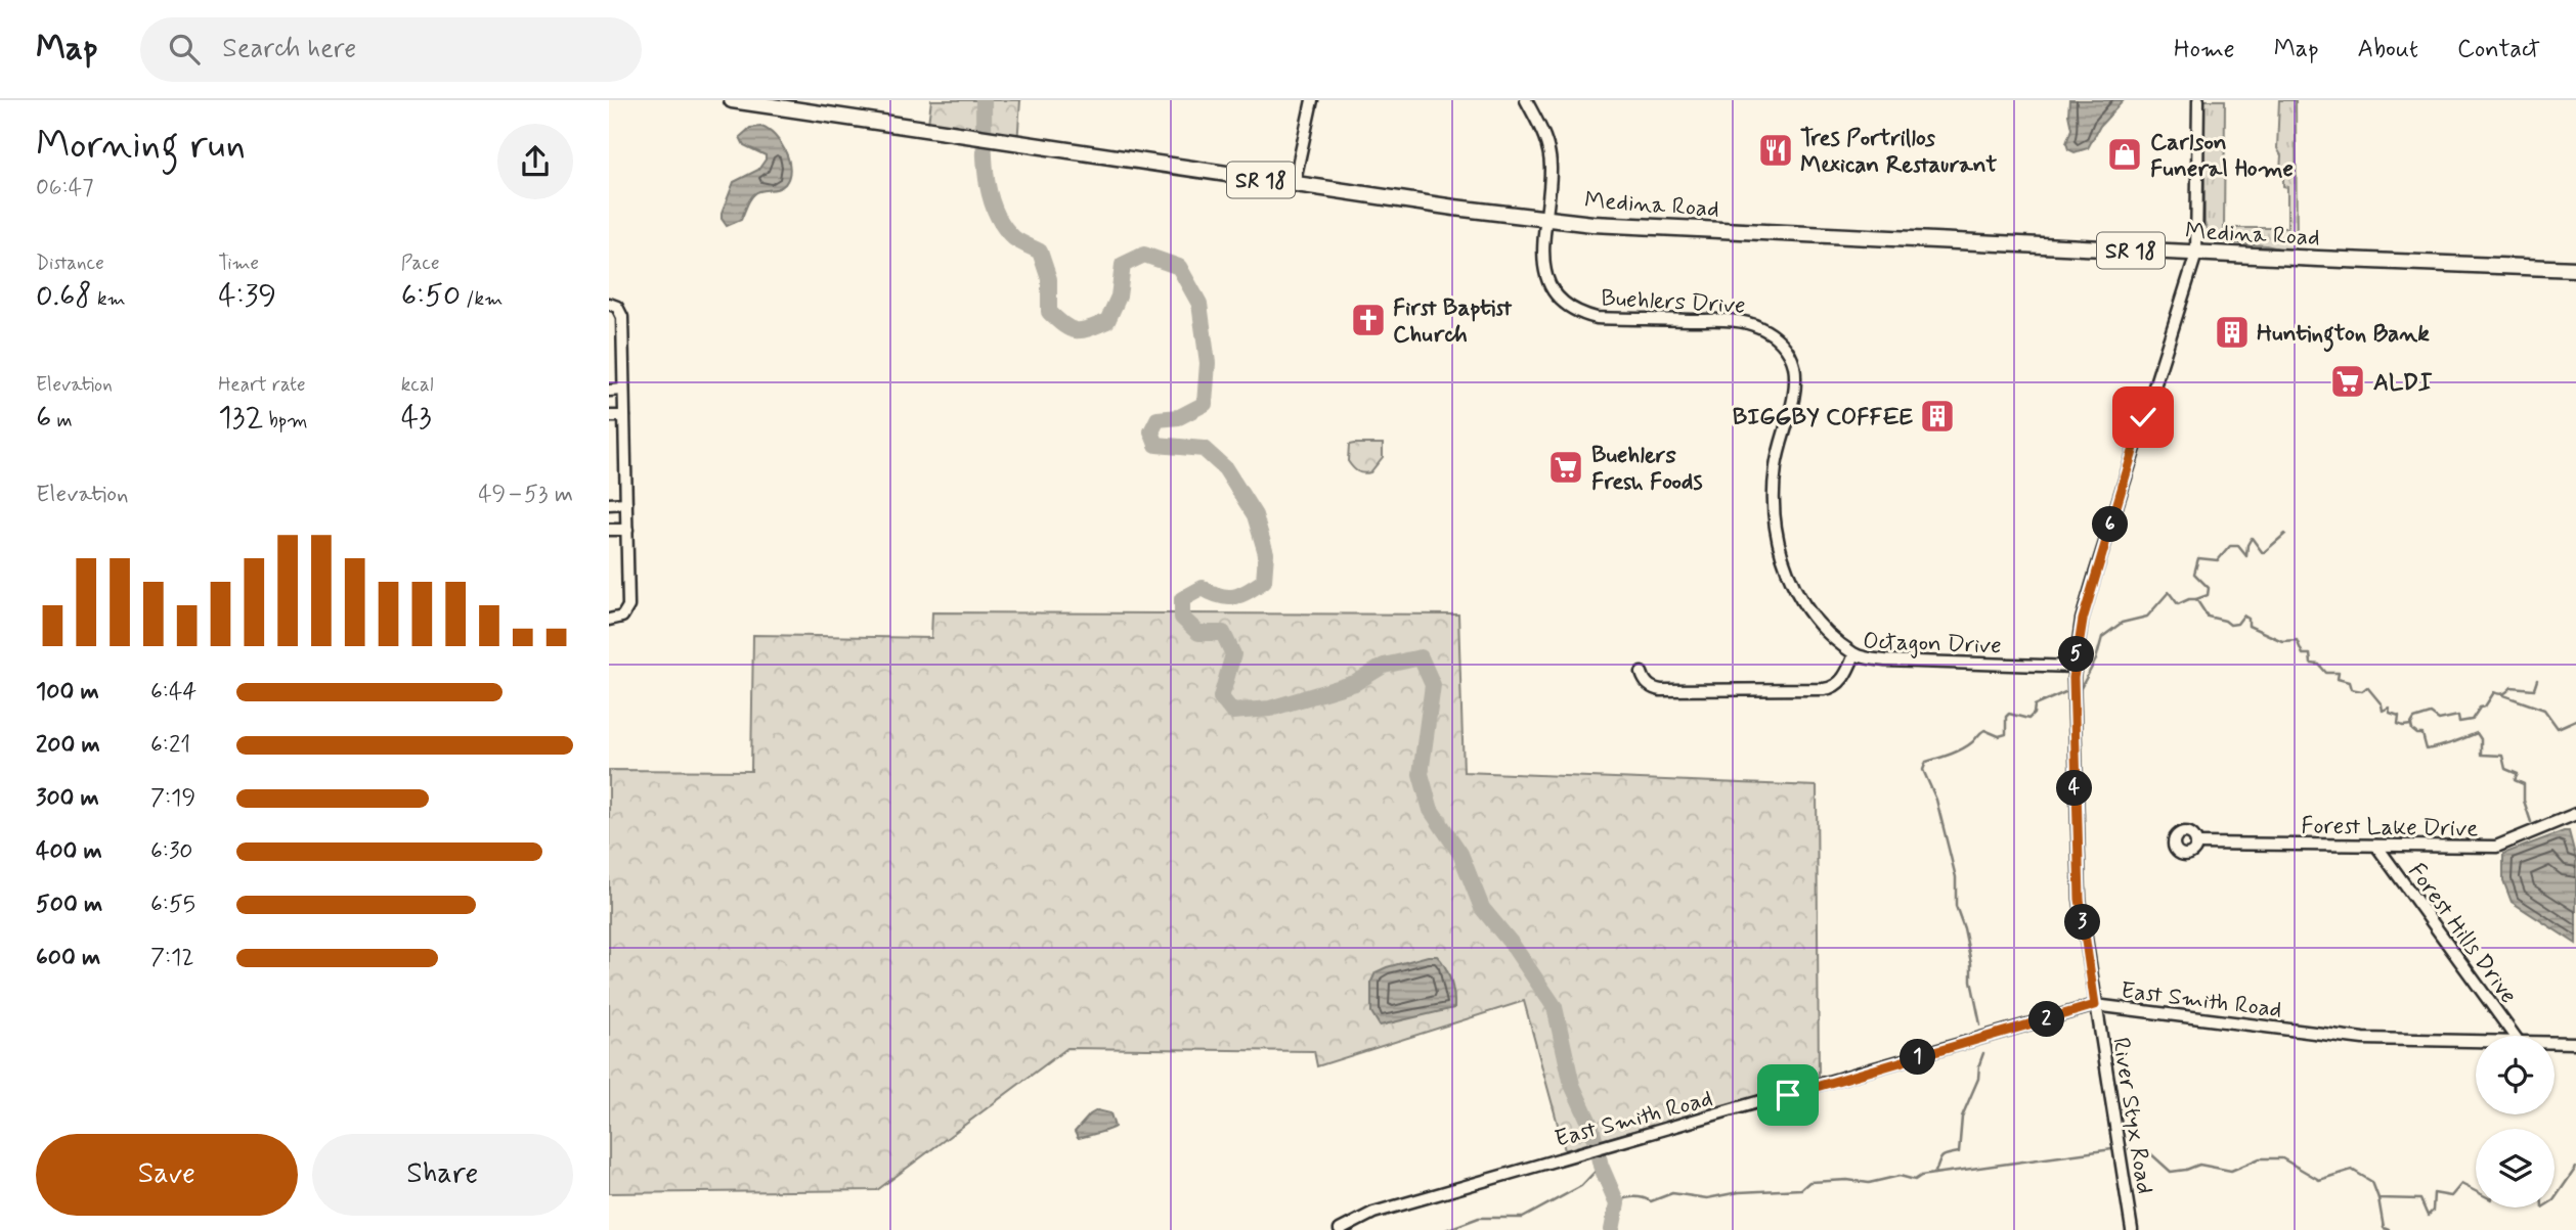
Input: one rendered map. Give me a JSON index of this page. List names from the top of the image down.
{
  "streets": {
    "highway": ["SR 18", "Medina Road"],
    "street": [
      "Buehlers Drive",
      "Octagon Drive",
      "Forest Lake Drive",
      "Forest Hills Drive",
      "East Smith Road",
      "River Styx Road"
    ]
  },
  "crossings": [
    ["Medina Road", "Buehlers Drive"],
    ["Medina Road", "River Styx Road"],
    ["Buehlers Drive", "Octagon Drive"],
    ["Octagon Drive", "River Styx Road"],
    ["Forest Lake Drive", "Forest Hills Drive"],
    ["East Smith Road", "River Styx Road"]
  ],
  "places": {
    "restaurant": ["Tres Portrillos Mexican Restaurant"],
    "shop": ["Carlson Funeral Home"],
    "church": ["First Baptist Church"],
    "building": ["Huntington Bank", "BIGGBY COFFEE"],
    "supermarket": ["ALDI", "Buehlers Fresh Foods"]
  },
  "page": {
    "header": "Map",
    "search": "Search here",
    "nav": [
      "Home",
      "Map",
      "About",
      "Contact"
    ],
    "heading": ["Morning run", "06:47"],
    "stats": [
      ["Distance", "0.68 km"],
      ["Time", "4:39"],
      ["Pace", "6:50 /km"],
      ["Elevation", "6 m"],
      ["Heart rate", "132 bpm"],
      ["kcal", "43"]
    ],
    "chart": ["Elevation", "49–53 m"],
    "pins": [
      "6",
      "5",
      "4",
      "3",
      "2",
      "1"
    ],
    "list": [
      {
        "name": "100 m",
        "note": "6:44"
      },
      {
        "name": "200 m",
        "note": "6:21"
      },
      {
        "name": "300 m",
        "note": "7:19"
      },
      {
        "name": "400 m",
        "note": "6:30"
      },
      {
        "name": "500 m",
        "note": "6:55"
      },
      {
        "name": "600 m",
        "note": "7:12"
      }
    ],
    "buttons": ["Save", "Share"]
  }
}
